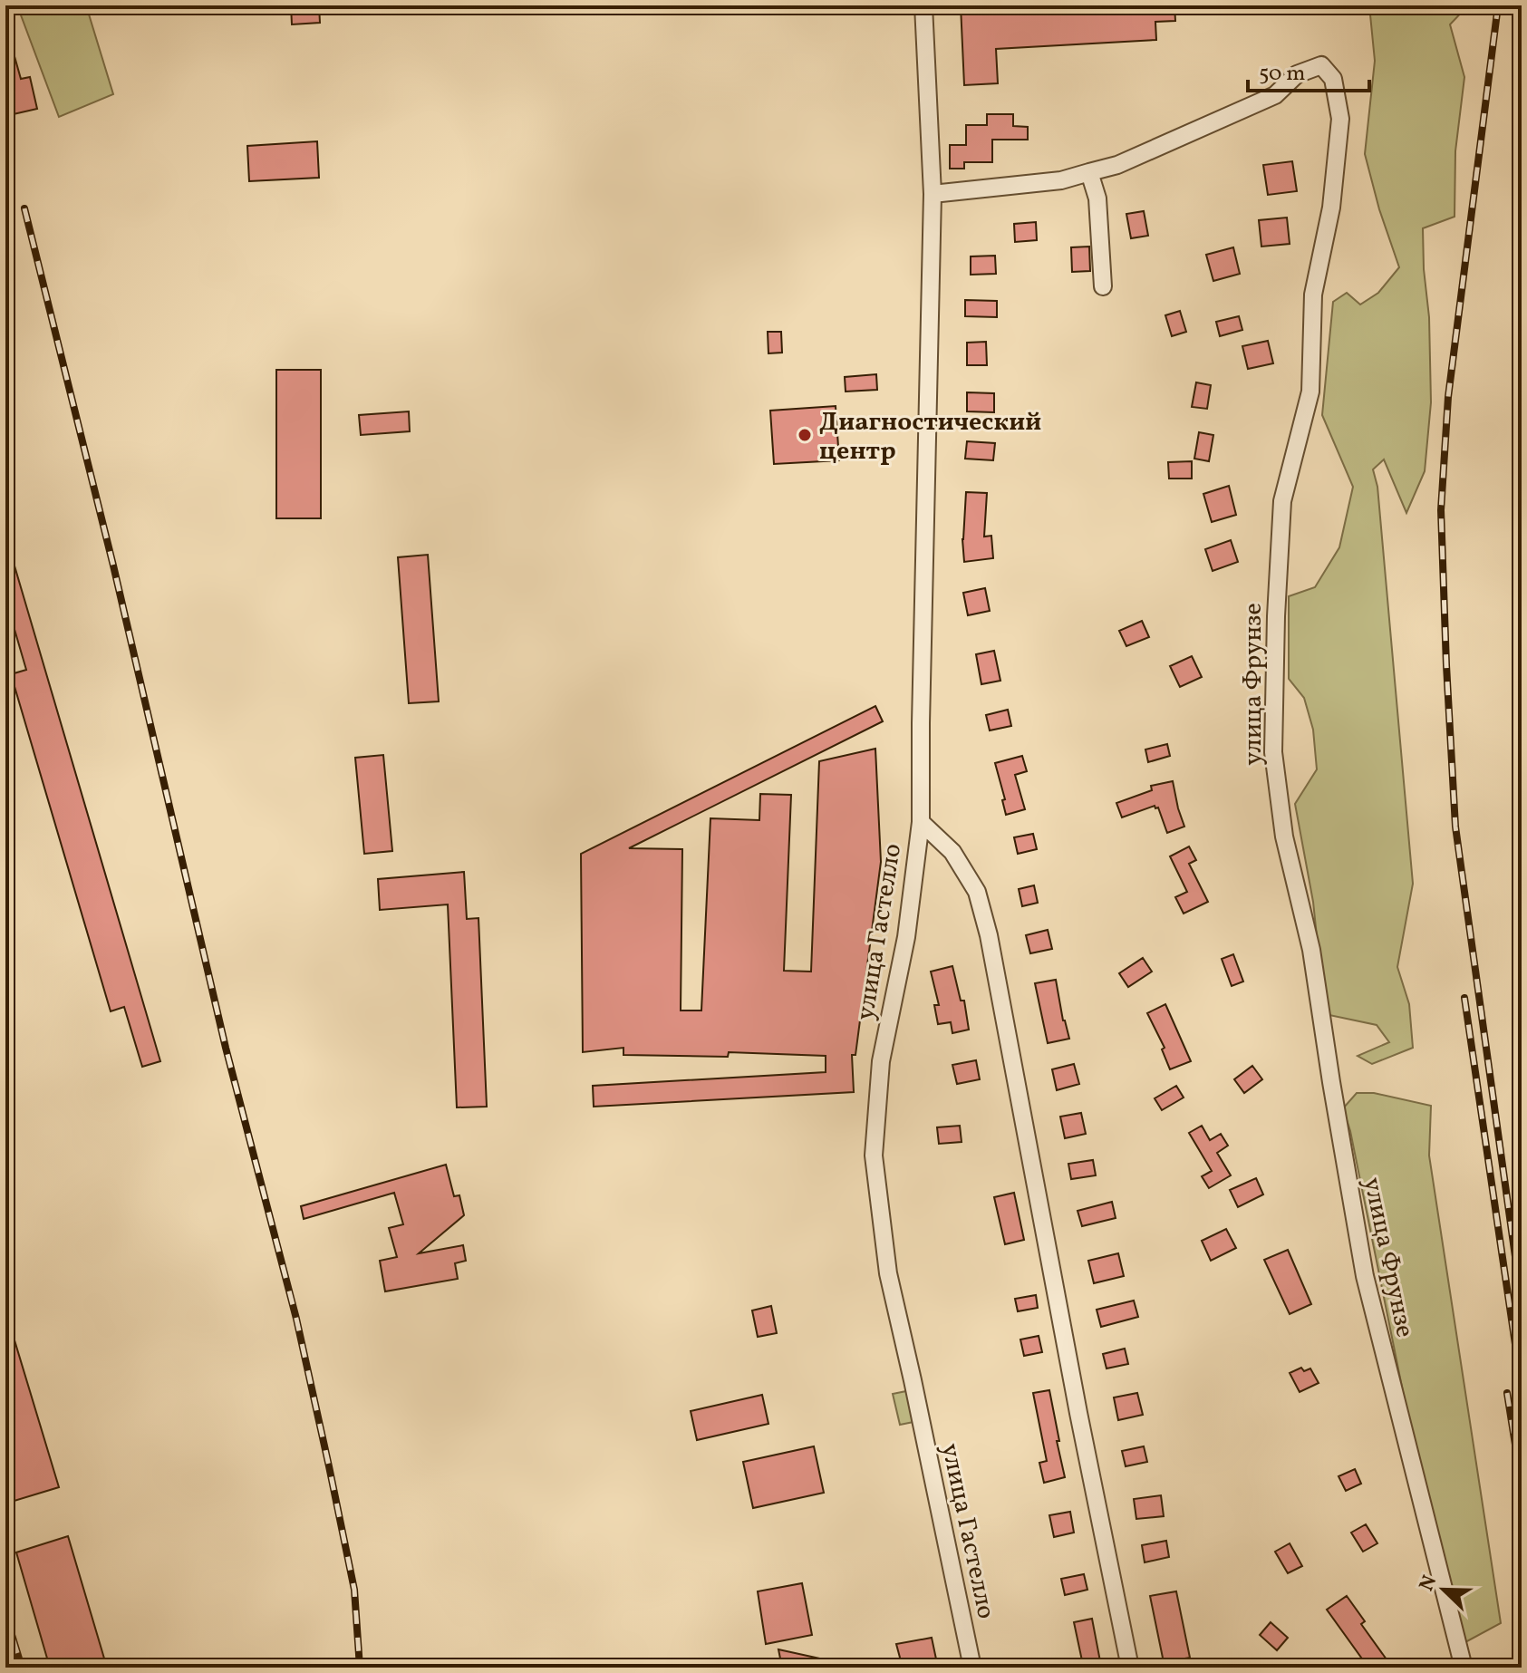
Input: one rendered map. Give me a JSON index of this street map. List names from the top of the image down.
{
  "streets": {
    "street": ["улица Фрунзе", "улица Гастелло"]
  },
  "places": ["Диагностический центр"],
  "scale_bar": "50 m",
  "north": "top left"
}
